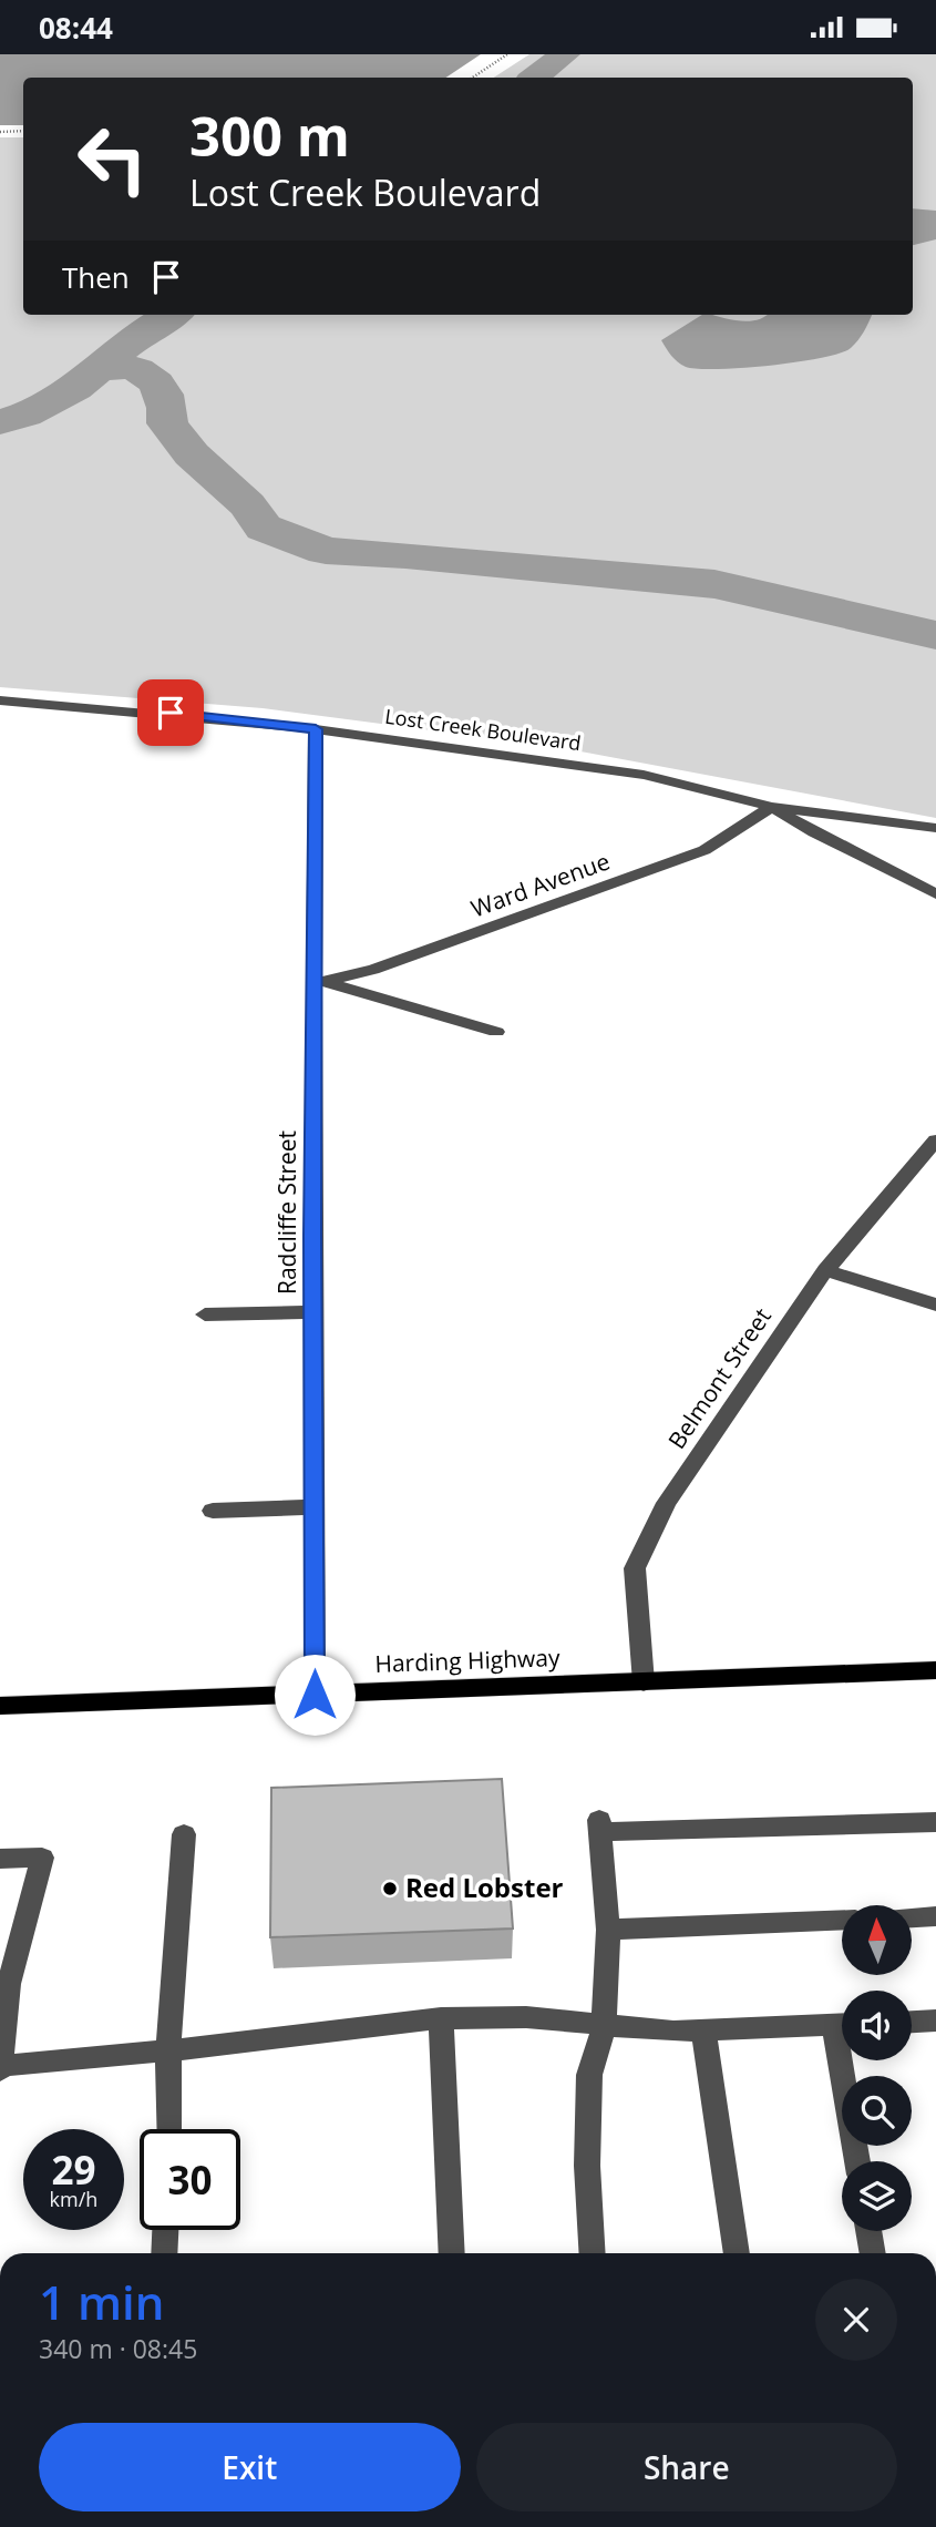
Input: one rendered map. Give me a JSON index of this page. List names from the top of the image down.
{
  "streets": {
    "main road": ["Harding Highway"],
    "street": [
      "Lost Creek Boulevard",
      "Ward Avenue",
      "Radcliffe Street",
      "Belmont Street"
    ]
  },
  "crossings": [
    ["Lost Creek Boulevard", "Ward Avenue"],
    ["Lost Creek Boulevard", "Radcliffe Street"],
    ["Ward Avenue", "Radcliffe Street"],
    ["Radcliffe Street", "Harding Highway"],
    ["Belmont Street", "Harding Highway"]
  ],
  "places": ["Red Lobster"],
  "north": "top",
  "page": {
    "status": "08:44",
    "turn": ["300 m", "Lost Creek Boulevard"],
    "then": "Then",
    "speed": "29 km/h",
    "limit": "30",
    "heading": ["1 min", "340 m · 08:45"],
    "buttons": ["Exit", "Share"]
  }
}
